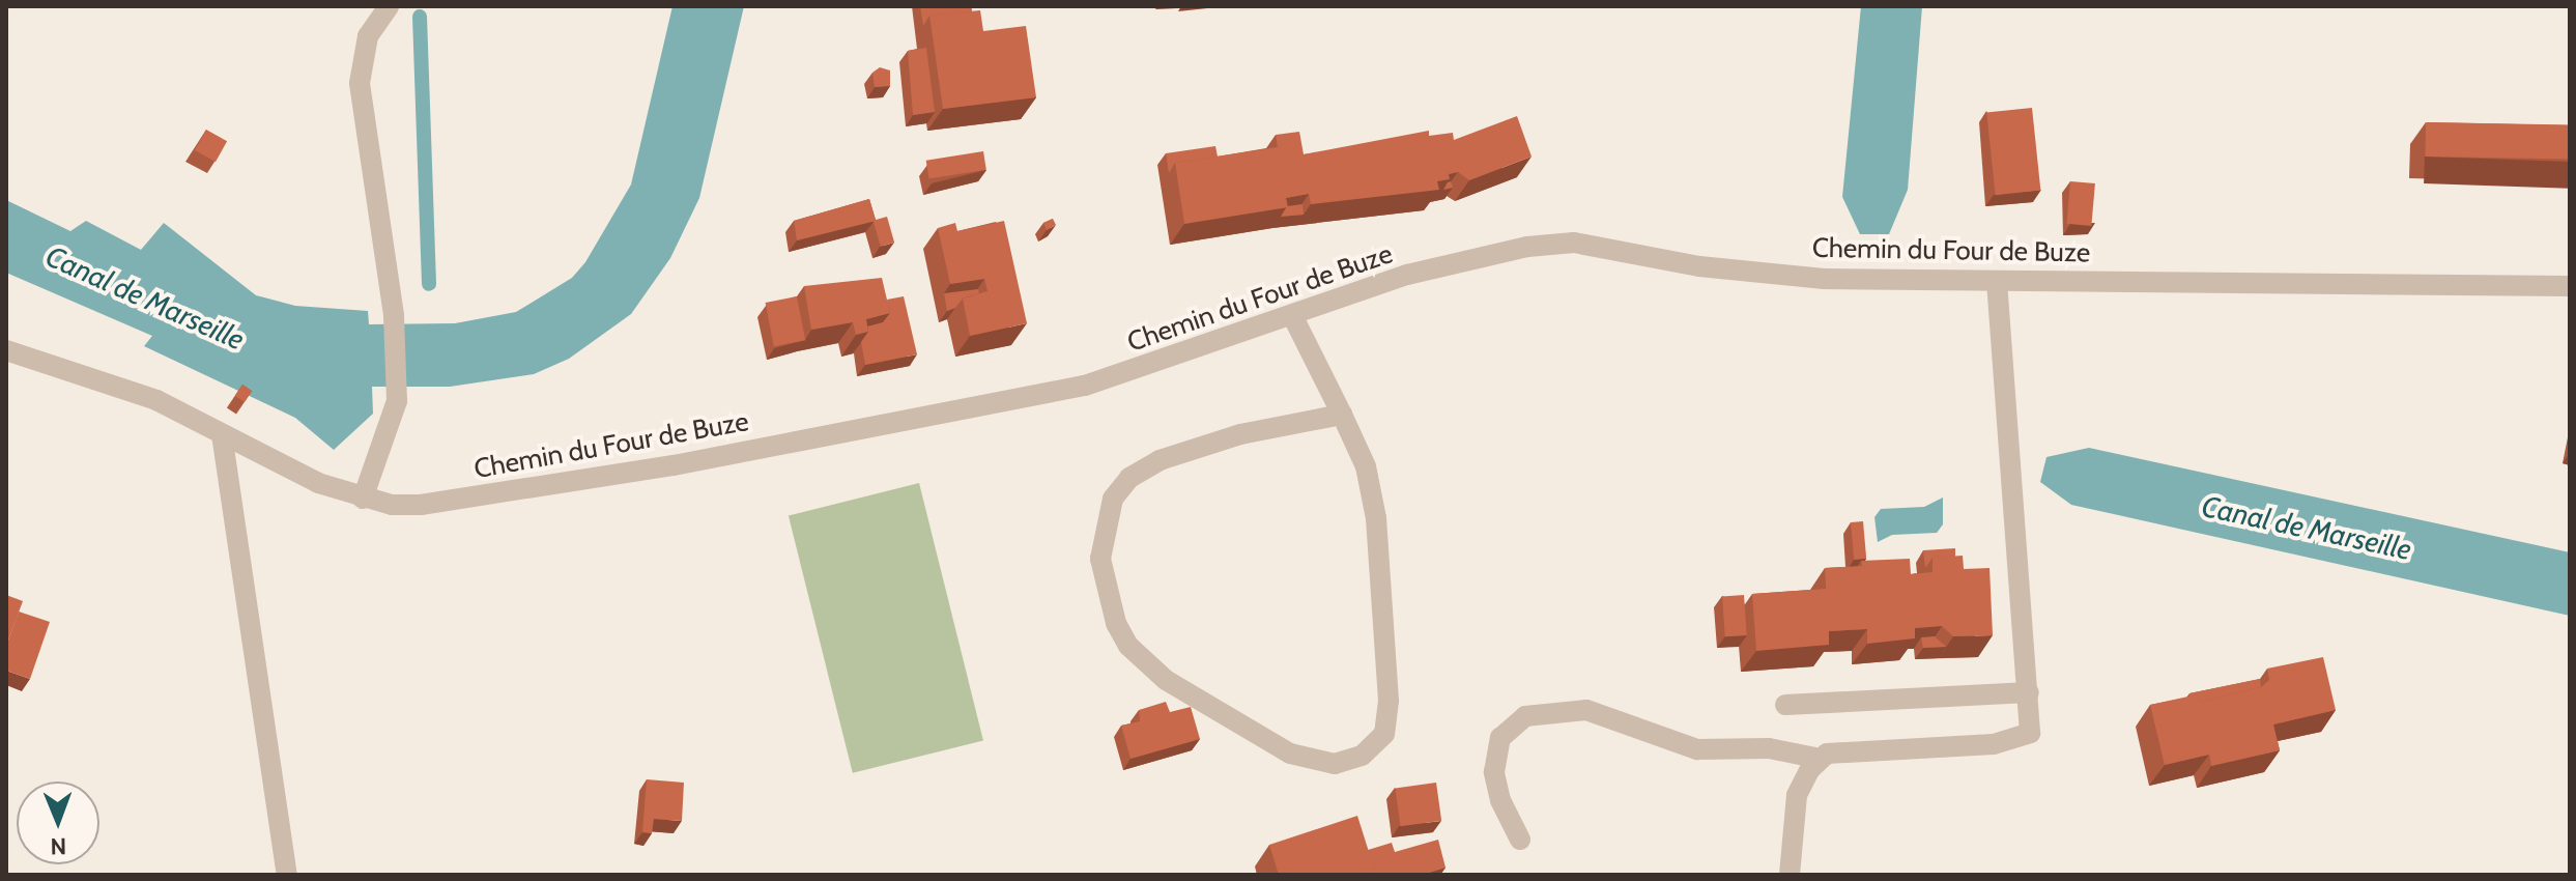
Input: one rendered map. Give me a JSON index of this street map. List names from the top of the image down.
{
  "streets": {
    "street": ["Chemin du Four de Buze"]
  },
  "water": ["Canal de Marseille"],
  "north": "bottom"
}
